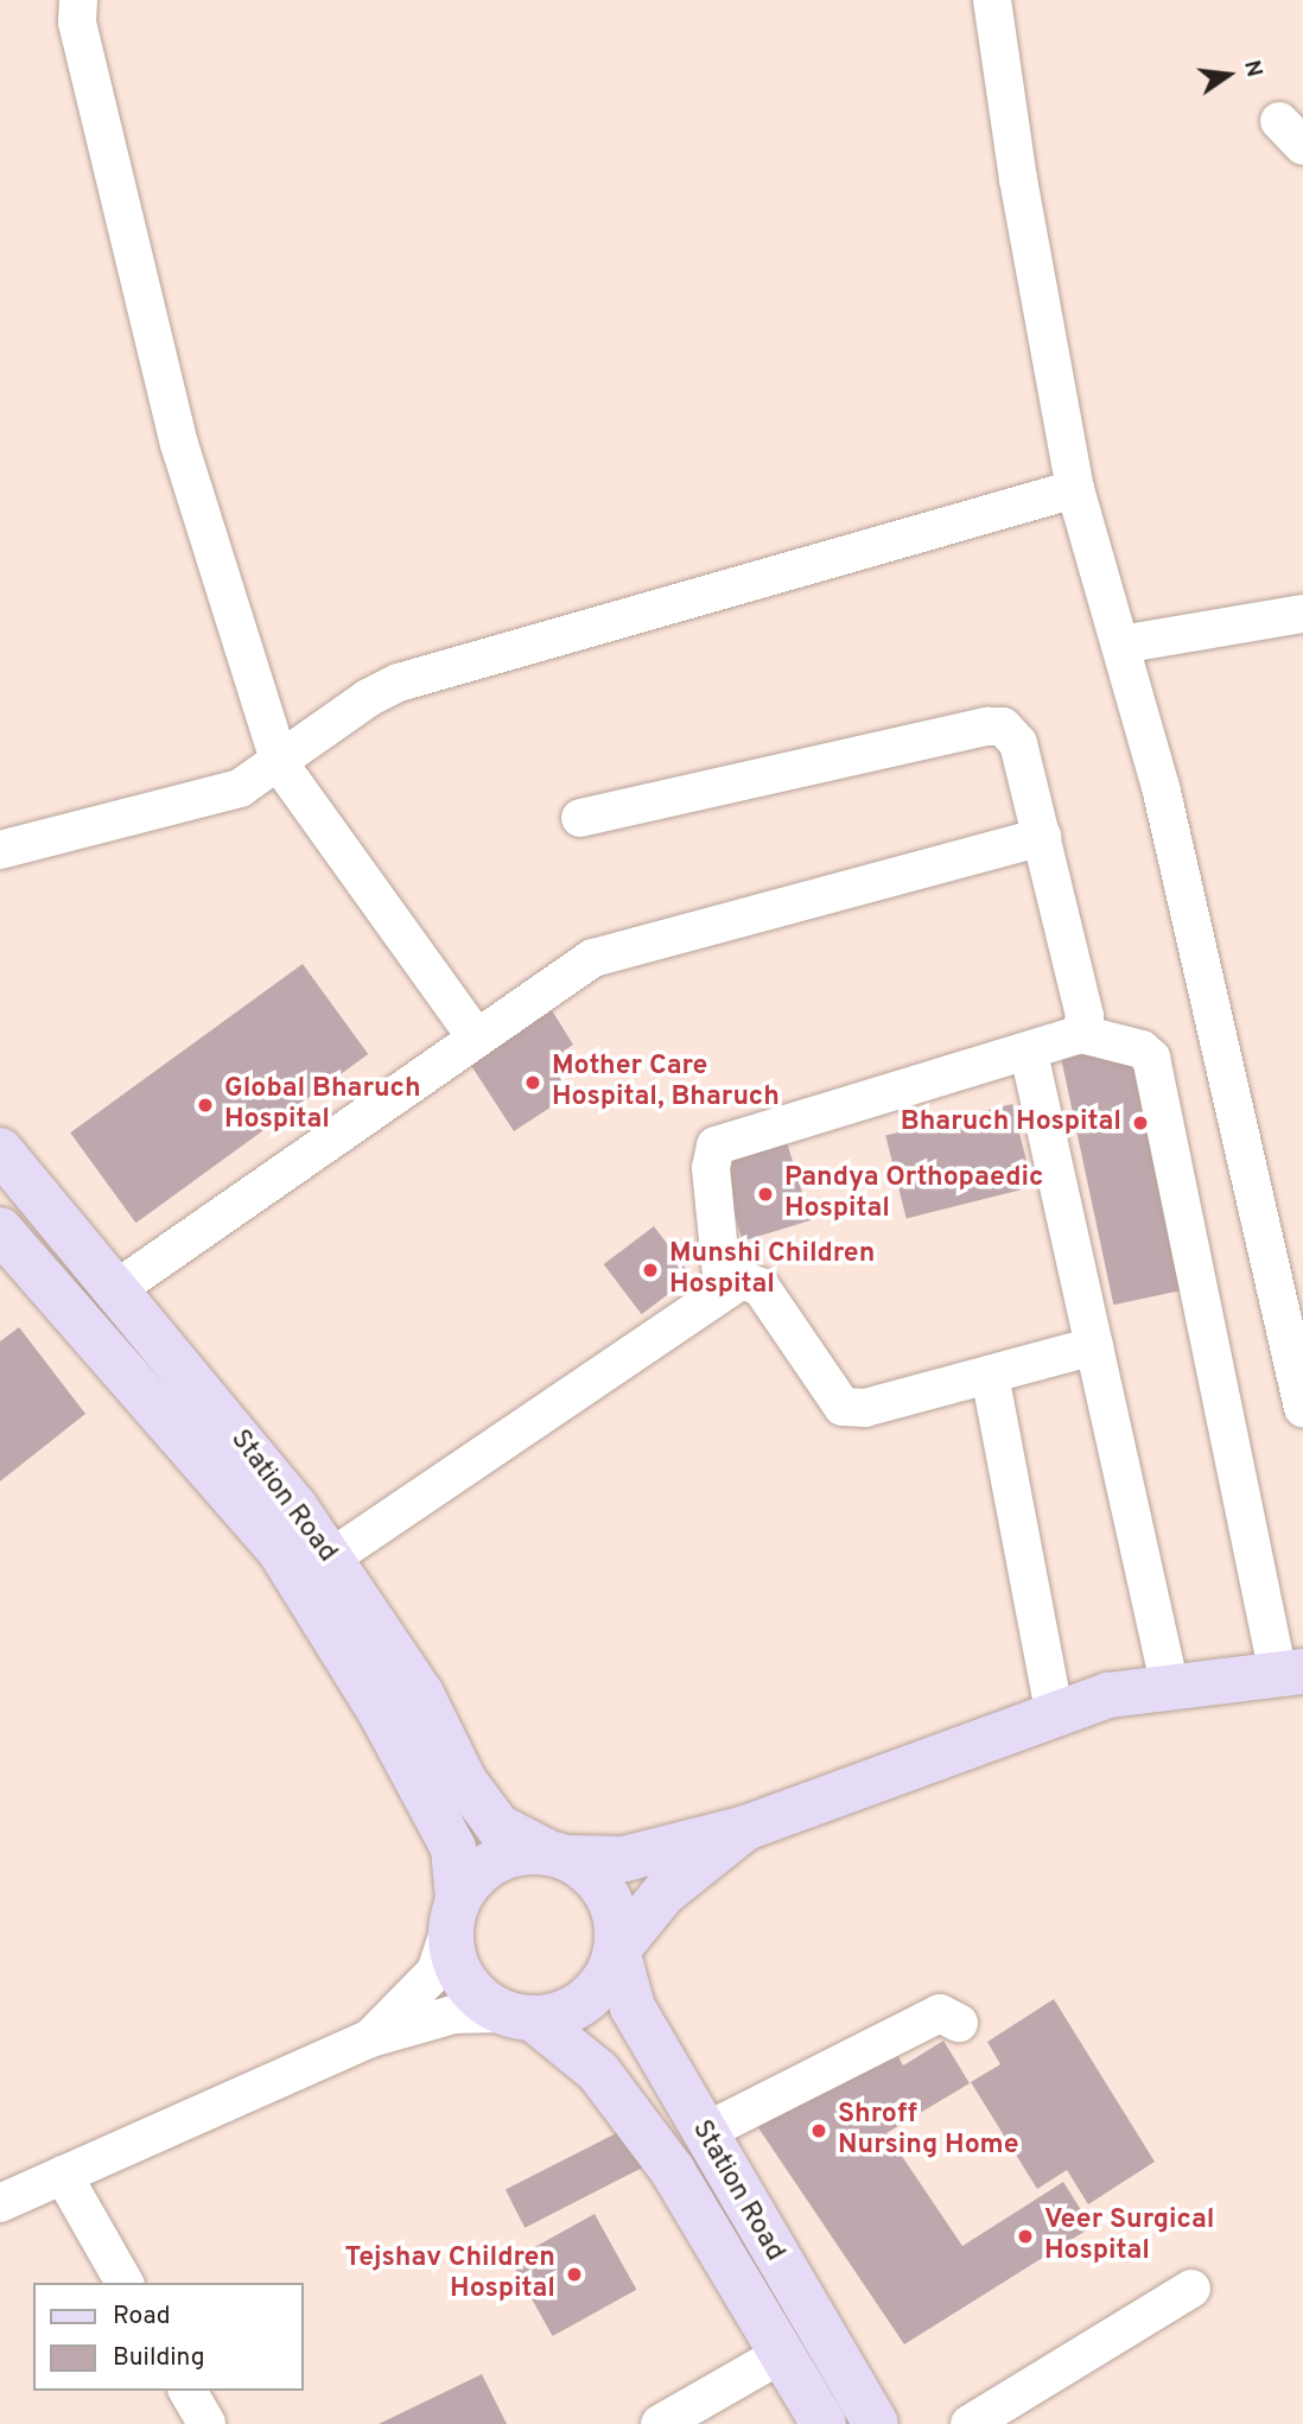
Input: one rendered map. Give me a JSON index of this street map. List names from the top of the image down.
{
  "streets": {
    "main road": ["Station Road"]
  },
  "places": [
    "Mother Care Hospital, Bharuch",
    "Global Bharuch Hospital",
    "Bharuch Hospital",
    "Pandya Orthopaedic Hospital",
    "Munshi Children Hospital",
    "Shroff Nursing Home",
    "Veer Surgical Hospital",
    "Tejshav Children Hospital"
  ],
  "legend": ["Road", "Building"],
  "north": "right"
}
